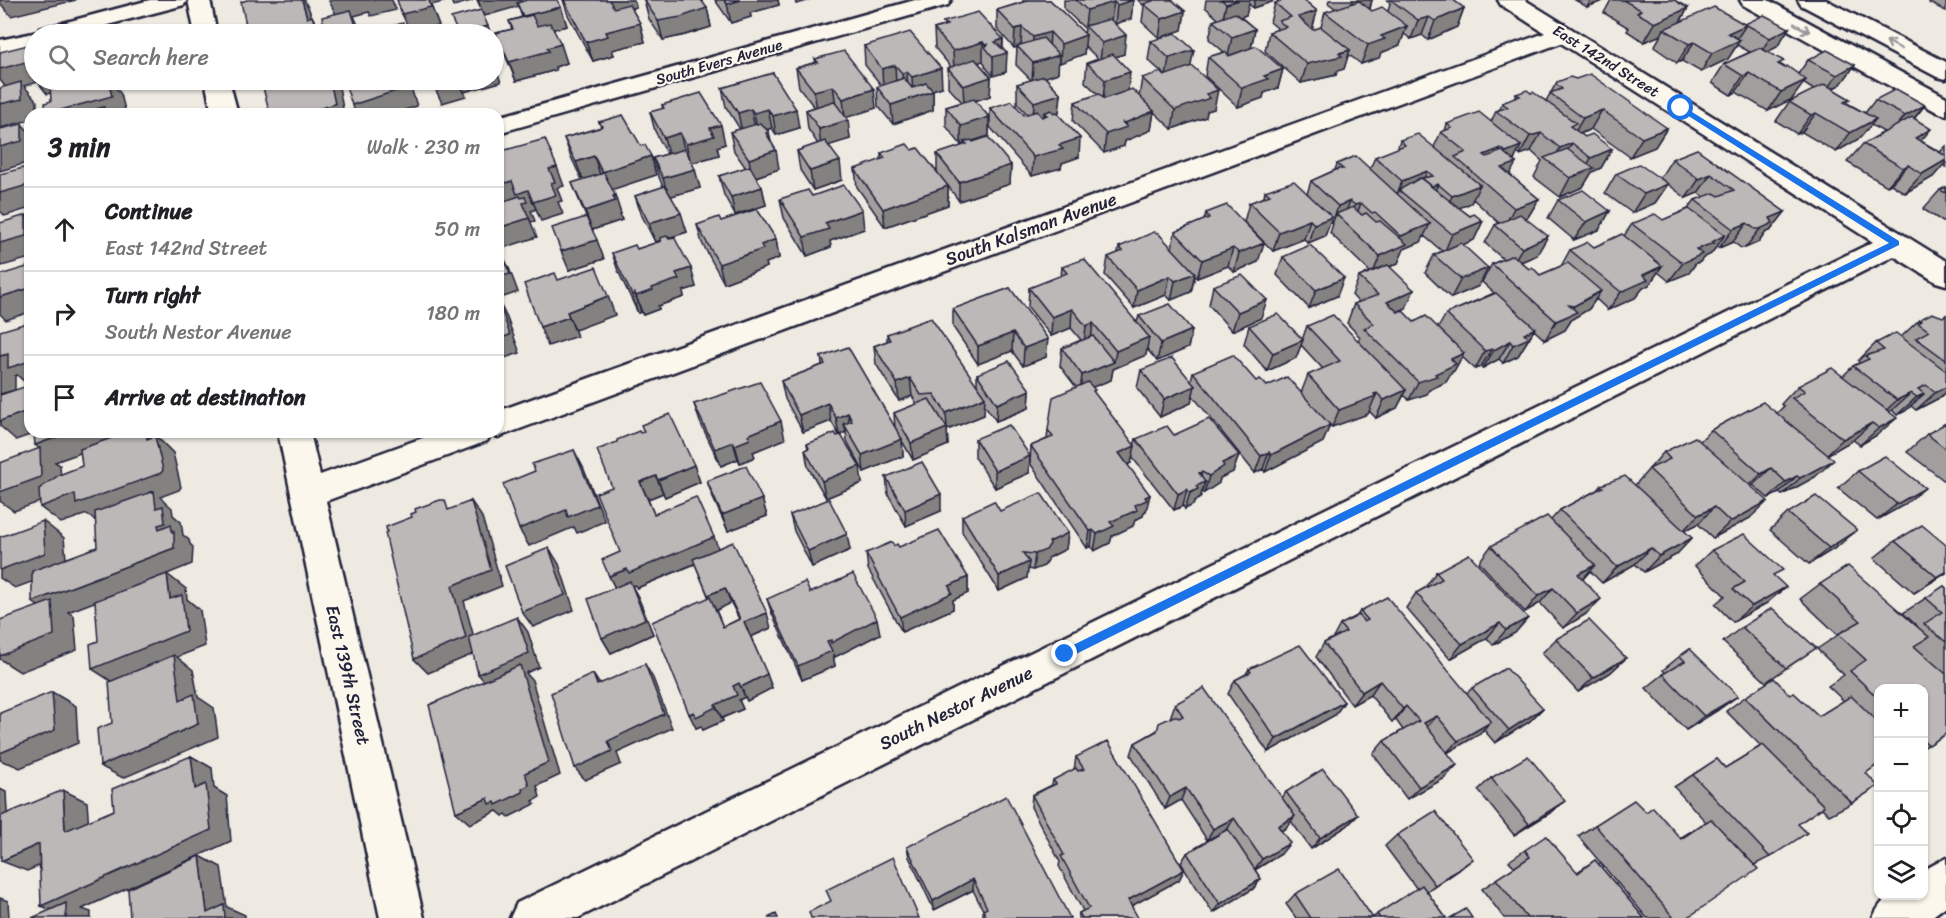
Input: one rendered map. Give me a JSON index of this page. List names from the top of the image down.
{
  "streets": {
    "street": [
      "East 142nd Street",
      "South Evers Avenue",
      "South Kalsman Avenue",
      "East 139th Street",
      "South Nestor Avenue"
    ]
  },
  "crossings": [
    ["East 142nd Street", "South Kalsman Avenue"],
    ["East 142nd Street", "South Nestor Avenue"]
  ],
  "page": {
    "search": "Search here",
    "heading": ["3 min", "Walk · 230 m"],
    "list": [
      ["Continue", "East 142nd Street", "50 m"],
      ["Turn right", "South Nestor Avenue", "180 m"],
      "Arrive at destination"
    ],
    "map_buttons": ["+", "−"]
  }
}
